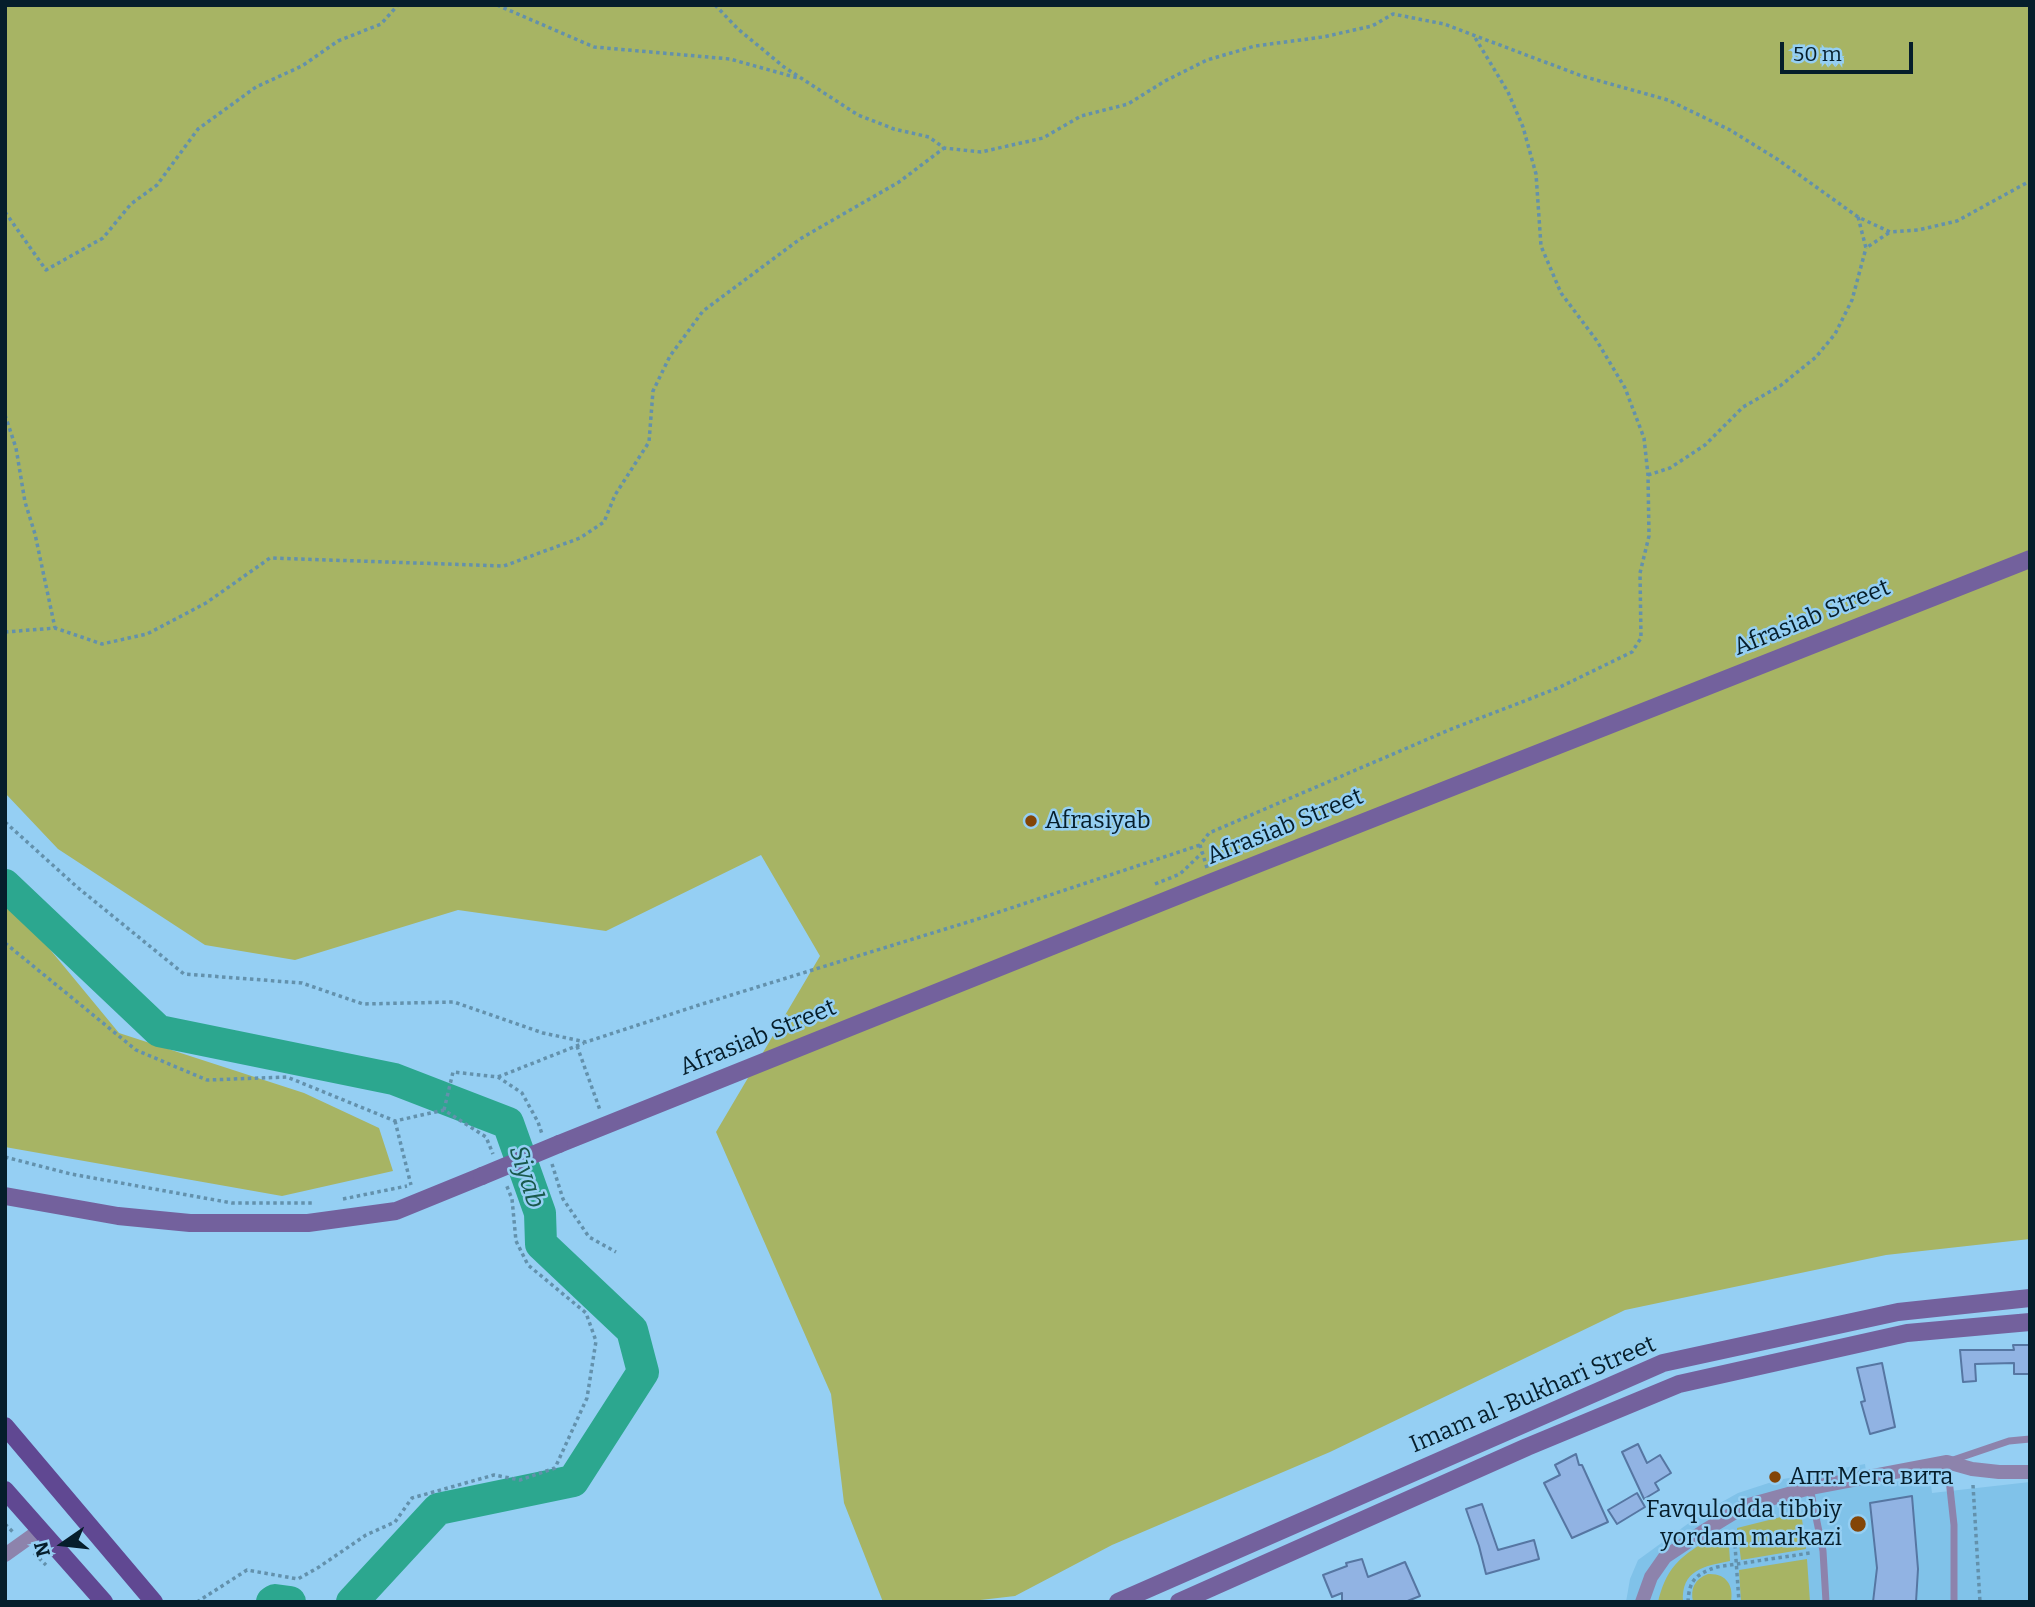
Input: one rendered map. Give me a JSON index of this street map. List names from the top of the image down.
{
  "streets": {
    "street": ["Afrasiab Street", "Imam al-Bukhari Street"]
  },
  "water": ["Siyab"],
  "places": ["Afrasiyab", "Апт.Мега вита", "Favqulodda tibbiy yordam markazi"],
  "scale_bar": "50 m",
  "north": "left"
}
